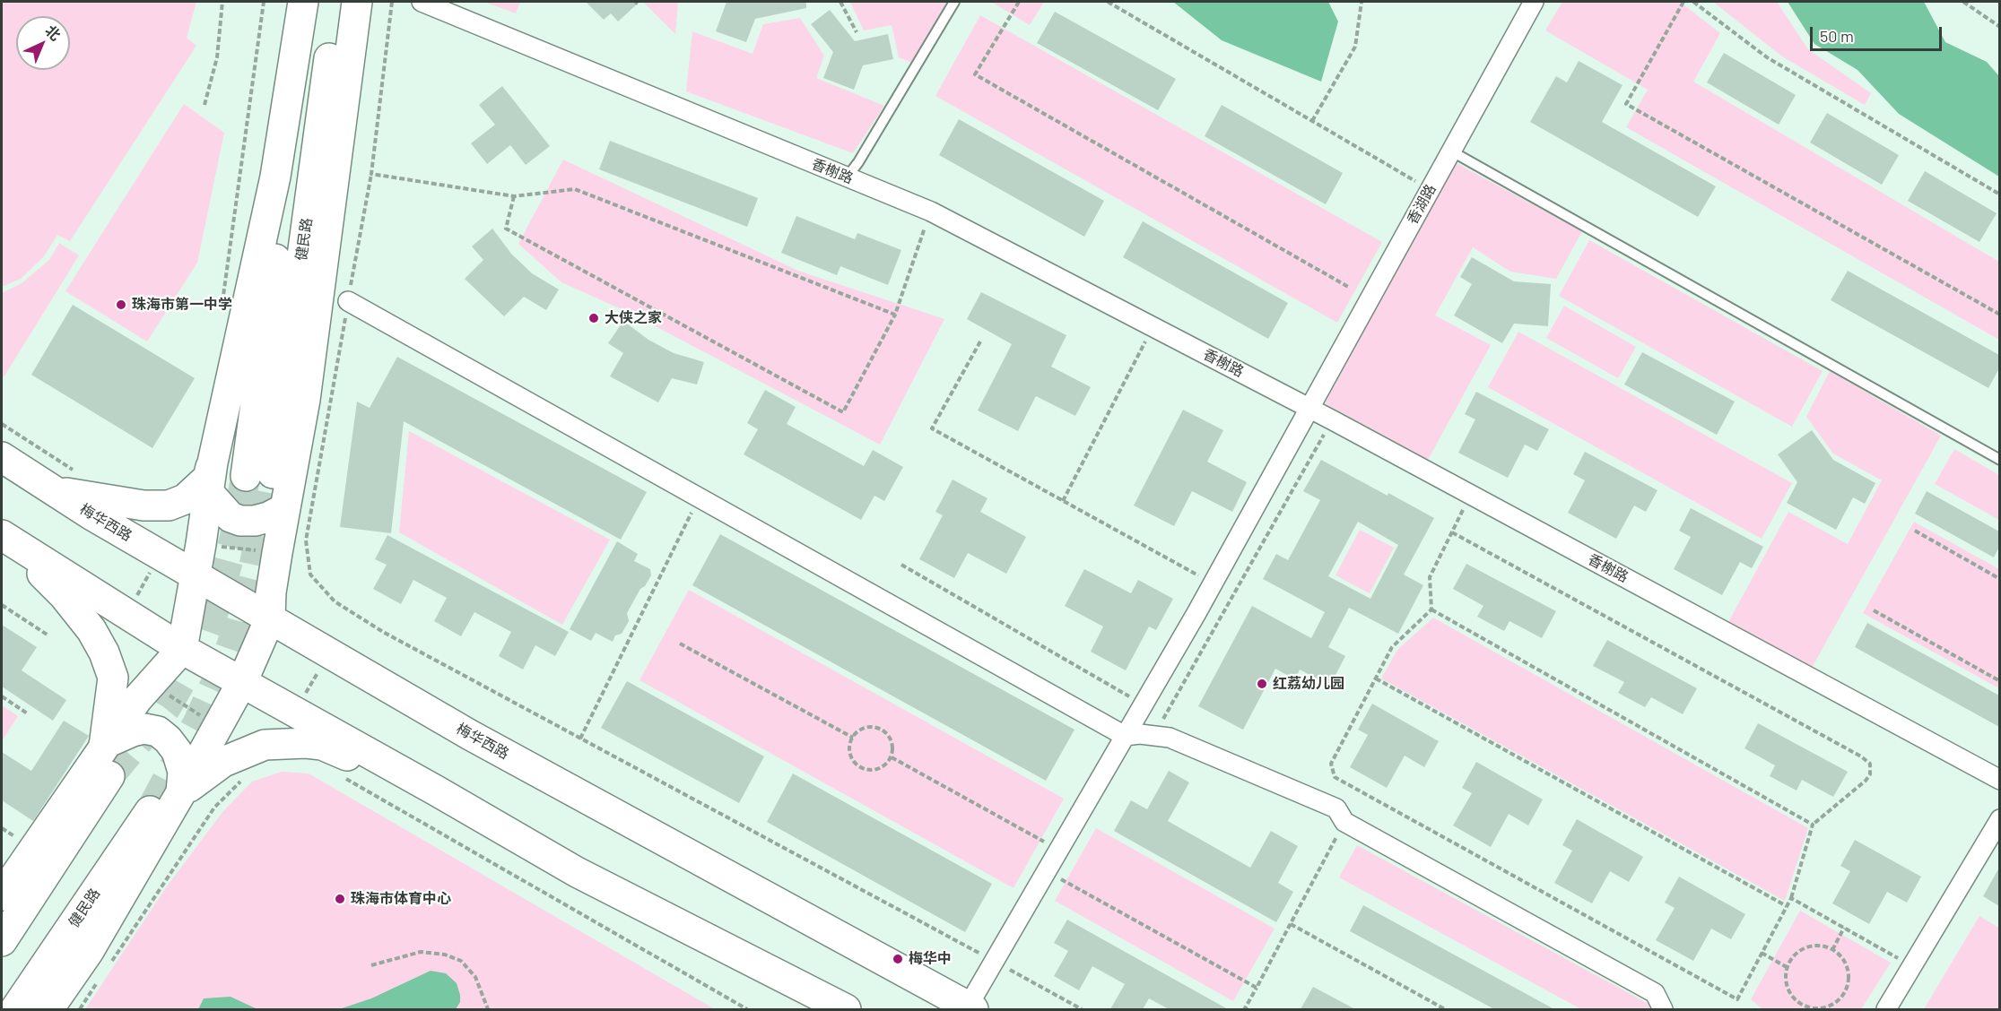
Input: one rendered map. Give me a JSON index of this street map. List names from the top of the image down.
{
  "streets": {
    "main road": ["健民路", "梅华西路"],
    "street": ["香榭路", "香湖路"]
  },
  "crossings": [
    ["香榭路", "香湖路"],
    ["香湖路", "梅华西路"]
  ],
  "places": [
    "珠海市第一中学",
    "大侠之家",
    "红荔幼儿园",
    "珠海市体育中心",
    "梅华中"
  ],
  "scale_bar": "50 m",
  "north": "top right"
}
